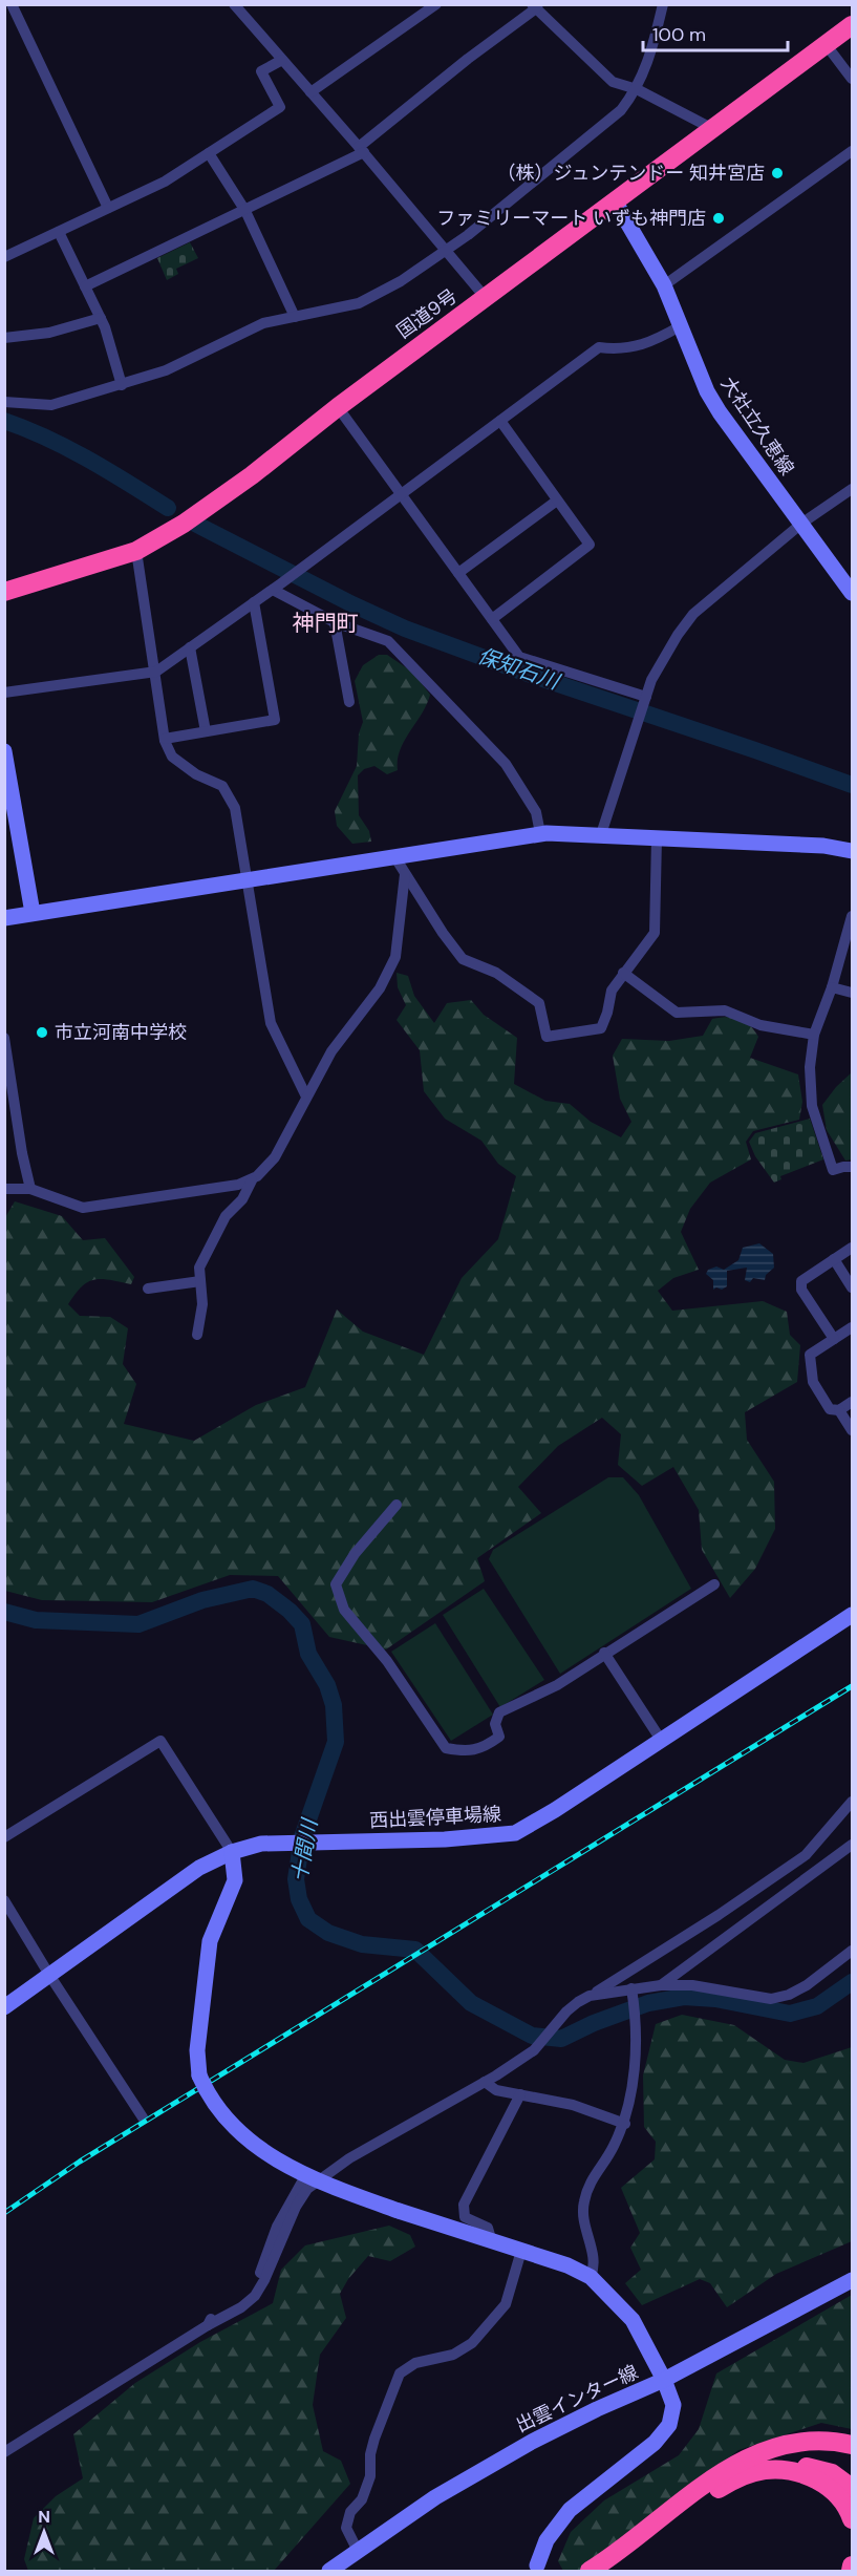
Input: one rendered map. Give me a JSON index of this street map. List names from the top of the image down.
{
  "streets": {
    "highway": ["国道9号"],
    "street": ["大社立久恵線", "西出雲停車場線", "出雲インター線"]
  },
  "crossings": [
    ["国道9号", "大社立久恵線"]
  ],
  "districts": ["神門町"],
  "water": ["保知石川", "十間川"],
  "places": ["（株）ジュンテンドー 知井宮店", "ファミリーマート いずも神門店", "市立河南中学校"],
  "scale_bar": "100 m",
  "north": "top"
}
